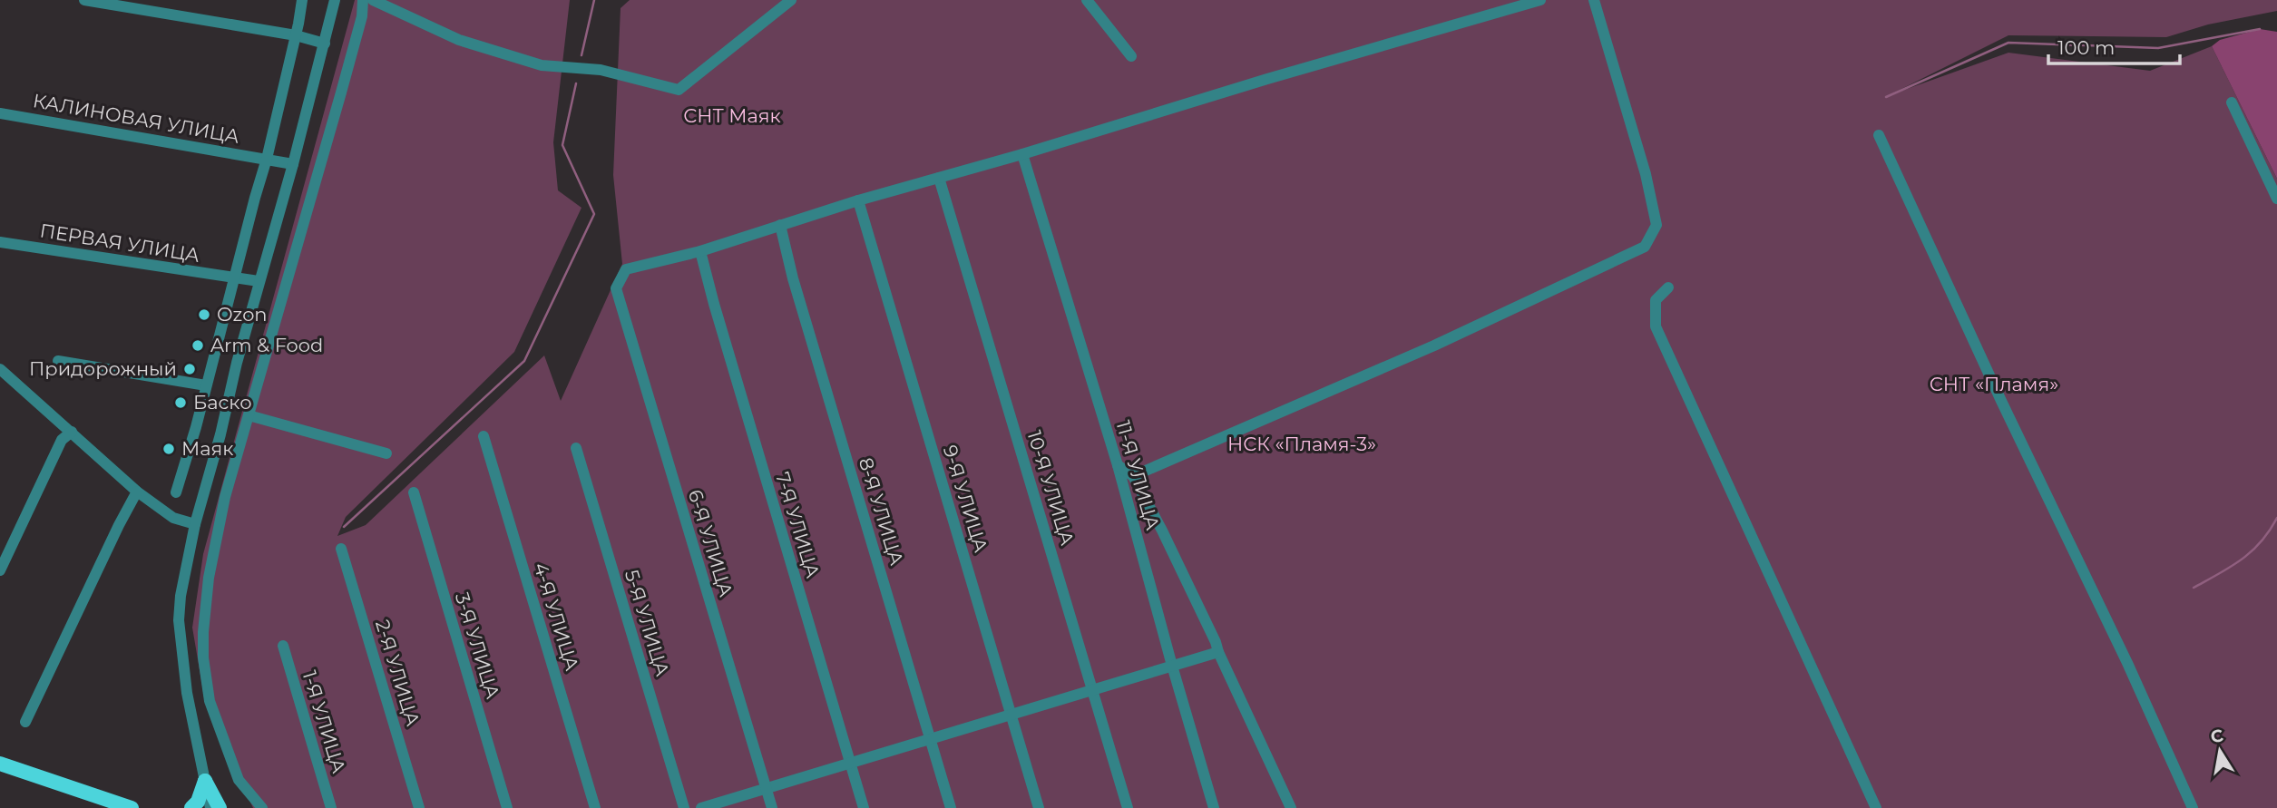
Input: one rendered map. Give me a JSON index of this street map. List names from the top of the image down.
{
  "streets": {
    "street": [
      "КАЛИНОВАЯ УЛИЦА",
      "ПЕРВАЯ УЛИЦА",
      "11-Я УЛИЦА",
      "10-Я УЛИЦА",
      "9-Я УЛИЦА",
      "8-Я УЛИЦА",
      "7-Я УЛИЦА",
      "6-Я УЛИЦА",
      "4-Я УЛИЦА",
      "5-Я УЛИЦА",
      "3-Я УЛИЦА",
      "2-Я УЛИЦА",
      "1-Я УЛИЦА"
    ]
  },
  "crossings": [
    ["7-Я УЛИЦА", "6-Я УЛИЦА"]
  ],
  "parks": ["СНТ Маяк", "СНТ «Пламя»", "НСК «Пламя-3»"],
  "places": [
    "Ozon",
    "Arm & Food",
    "Придорожный",
    "Баско",
    "Маяк"
  ],
  "scale_bar": "100 m",
  "north": "top"
}
